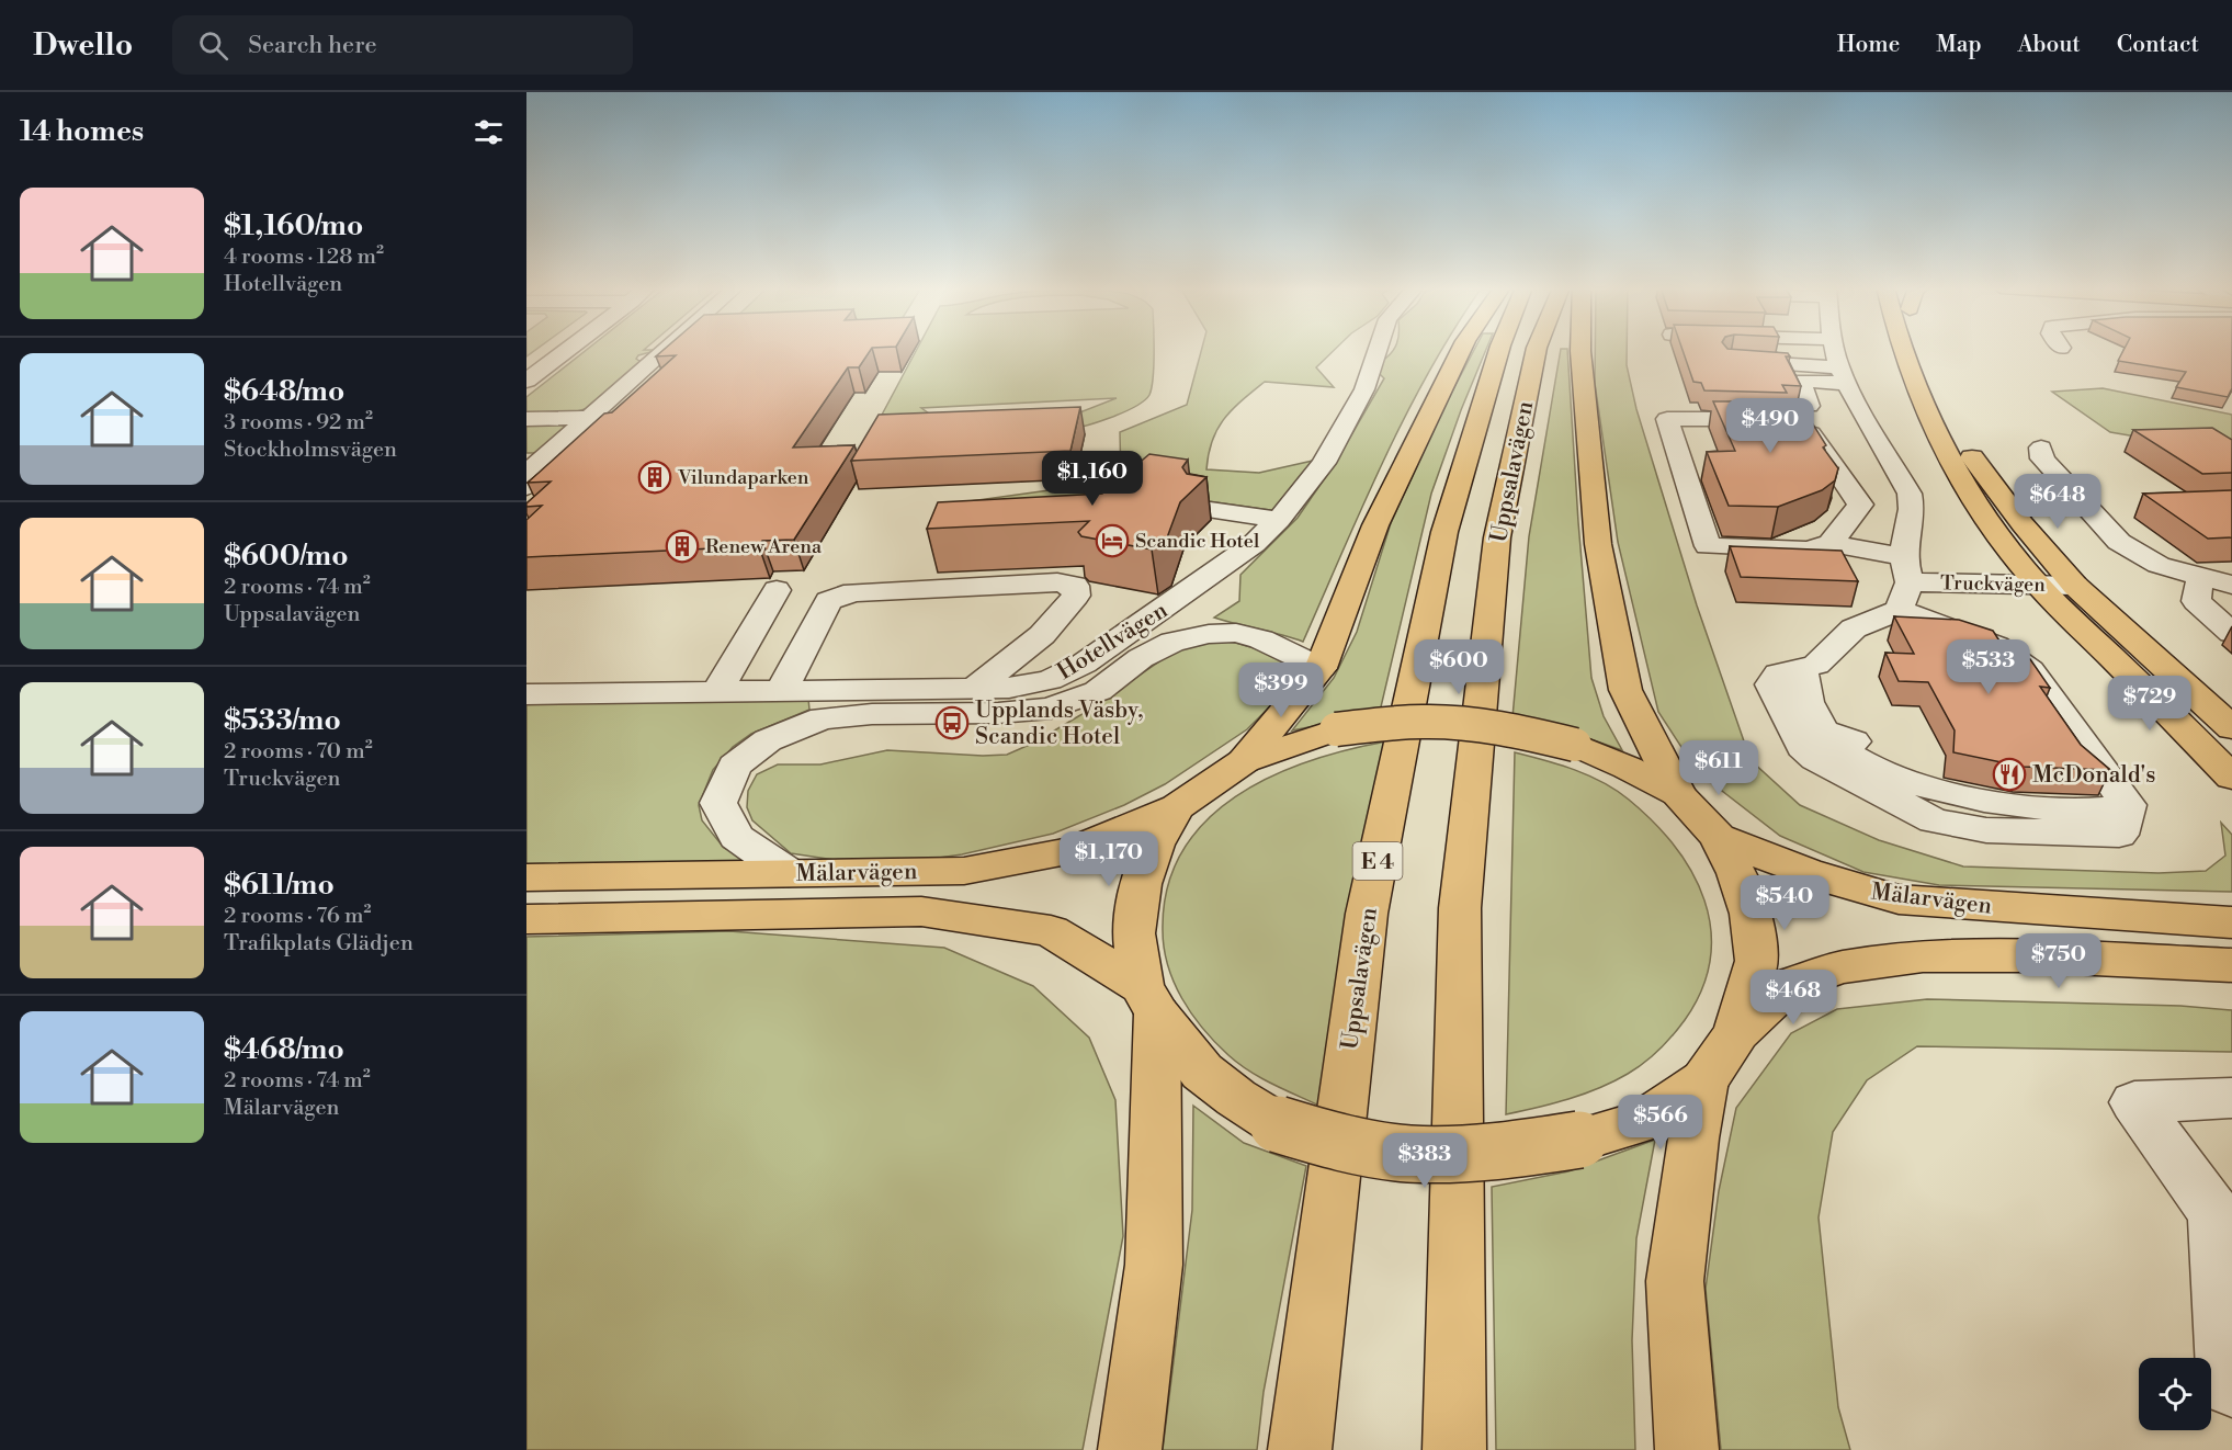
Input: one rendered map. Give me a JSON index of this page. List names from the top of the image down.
{
  "streets": {
    "main road": ["Uppsalavägen", "E 4", "Mälarvägen"],
    "street": ["Truckvägen", "Hotellvägen"]
  },
  "places": {
    "building": ["Vilundaparken", "Renew Arena"],
    "hotel": ["Scandic Hotel"],
    "bus stop": ["Upplands Väsby, Scandic Hotel"],
    "restaurant": ["McDonald's"]
  },
  "page": {
    "header": "Dwello",
    "search": "Search here",
    "nav": [
      "Home",
      "Map",
      "About",
      "Contact"
    ],
    "heading": "14 homes",
    "list": [
      {
        "name": "$1,160/mo",
        "note": "4 rooms · 128 m² · Hotellvägen"
      },
      {
        "name": "$648/mo",
        "note": "3 rooms · 92 m² · Stockholmsvägen"
      },
      {
        "name": "$600/mo",
        "note": "2 rooms · 74 m² · Uppsalavägen"
      },
      {
        "name": "$533/mo",
        "note": "2 rooms · 70 m² · Truckvägen"
      },
      {
        "name": "$611/mo",
        "note": "2 rooms · 76 m² · Trafikplats Glädjen"
      },
      {
        "name": "$468/mo",
        "note": "2 rooms · 74 m² · Mälarvägen"
      }
    ],
    "price": [
      "$490",
      "$1,160",
      "$648",
      "$600",
      "$533",
      "$399",
      "$729",
      "$611",
      "$1,170",
      "$540",
      "$750",
      "$468",
      "$566",
      "$383"
    ]
  }
}
